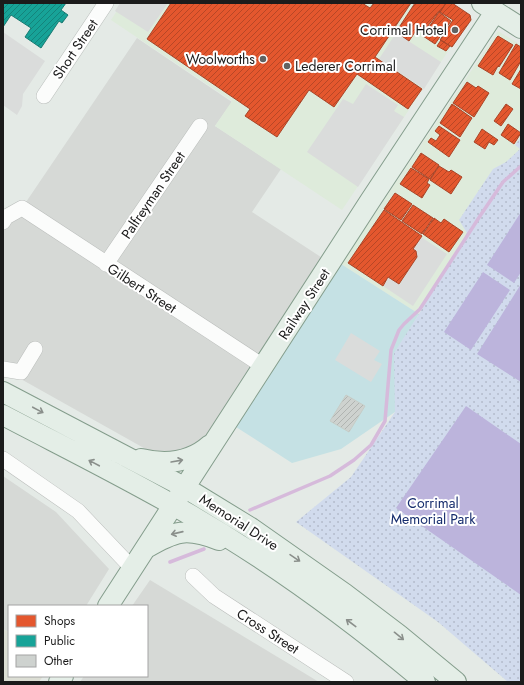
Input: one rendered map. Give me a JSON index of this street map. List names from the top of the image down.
{
  "streets": {
    "main road": ["Railway Street", "Memorial Drive"],
    "street": [
      "Short Street",
      "Palfreyman Street",
      "Gilbert Street",
      "Cross Street"
    ]
  },
  "crossings": [
    ["Palfreyman Street", "Gilbert Street"],
    ["Gilbert Street", "Railway Street"],
    ["Railway Street", "Memorial Drive"]
  ],
  "parks": ["Corrimal Memorial Park"],
  "places": ["Corrimal Hotel", "Woolworths", "Lederer Corrimal"],
  "legend": ["Shops", "Public", "Other"]
}
